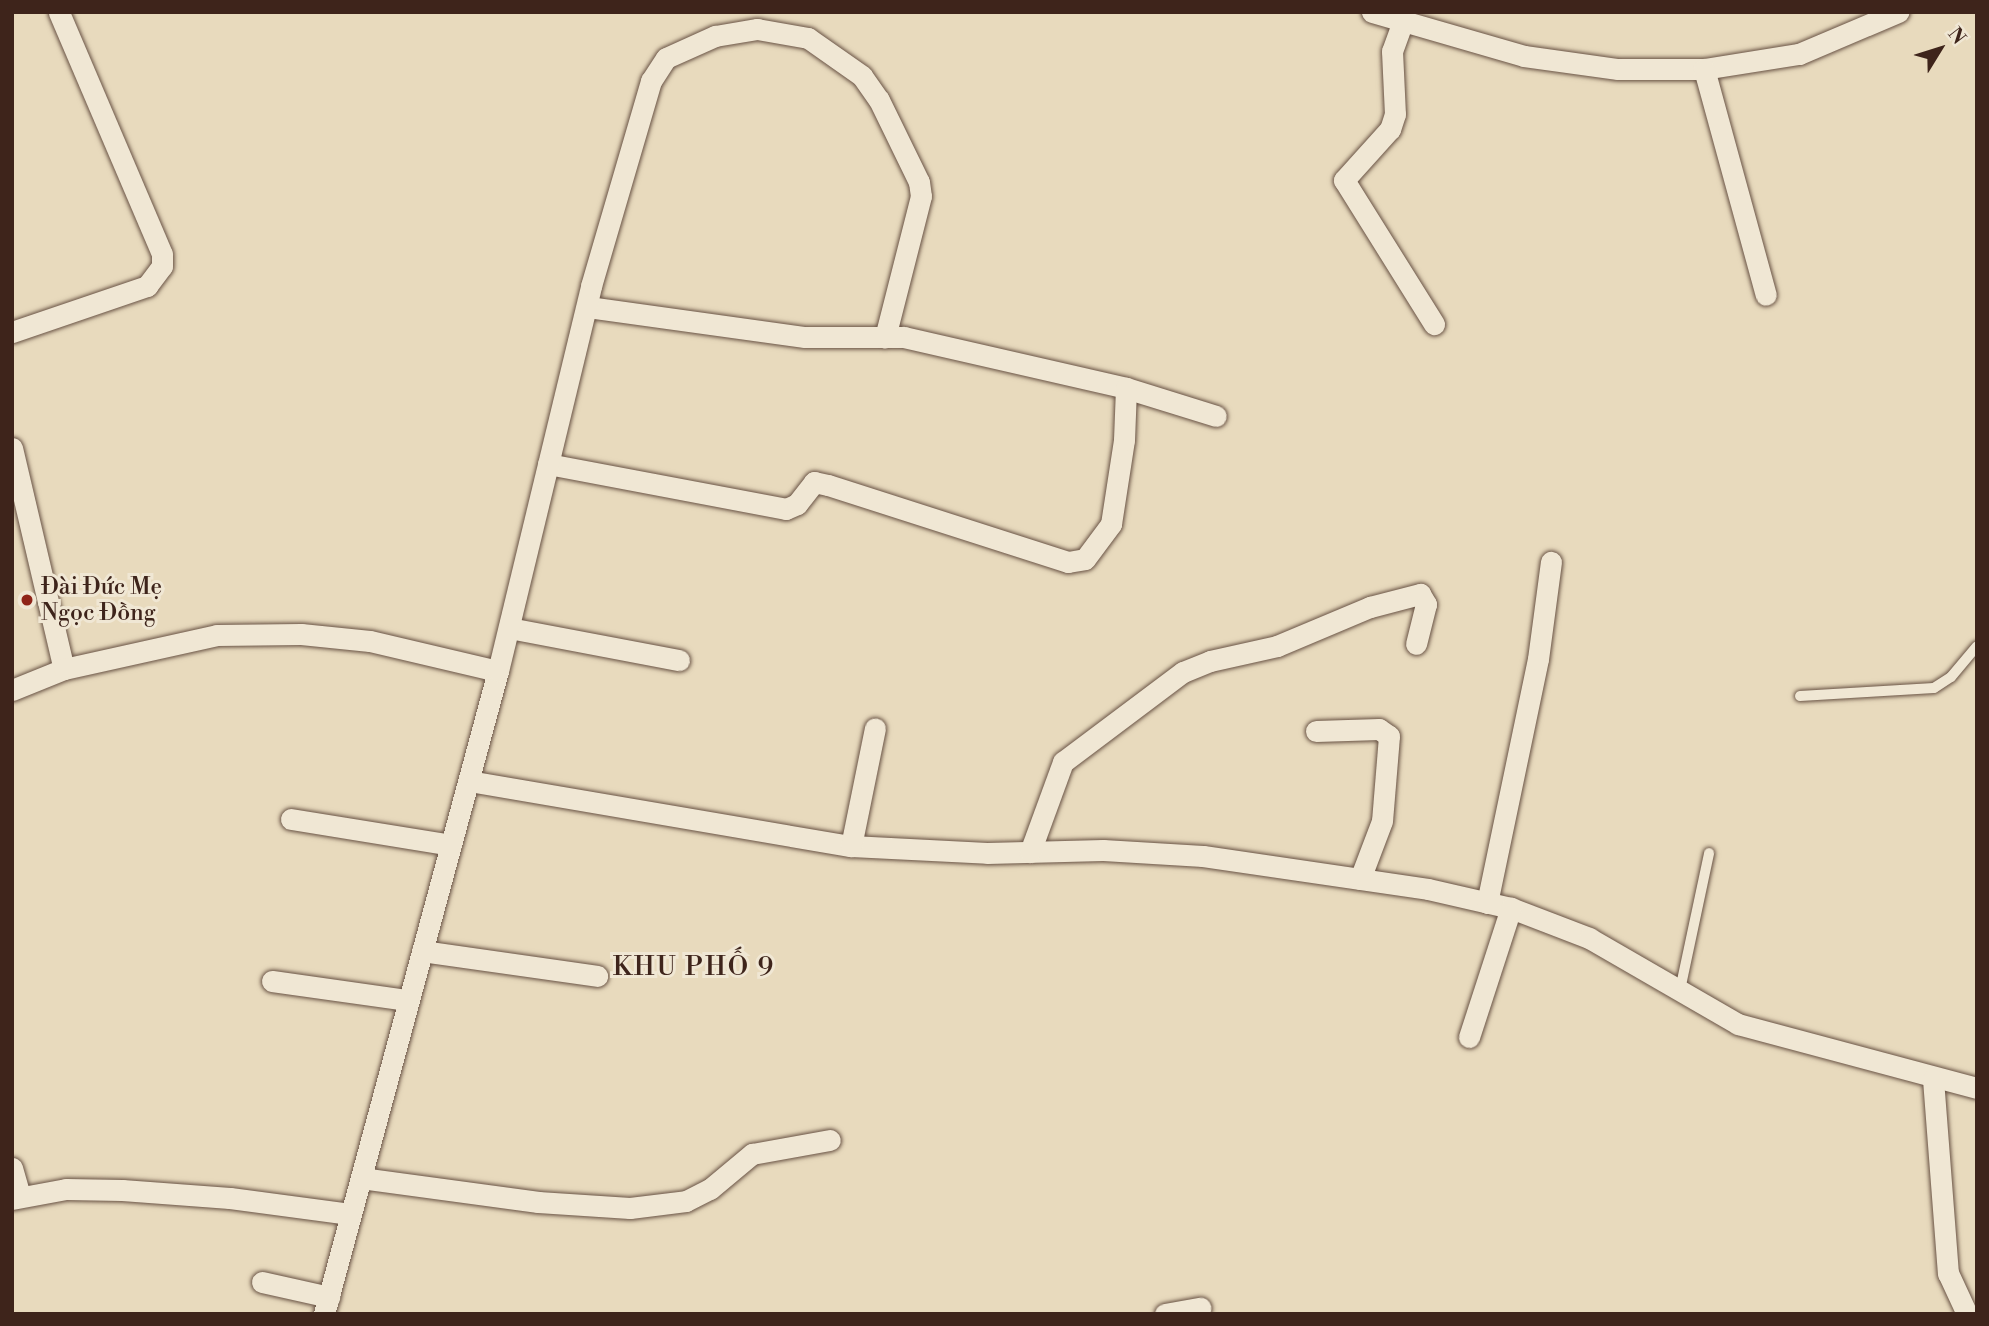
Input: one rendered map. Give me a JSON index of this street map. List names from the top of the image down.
{
  "districts": ["KHU PHỐ 9"],
  "places": ["Đài Đức Mẹ Ngọc Đồng"],
  "north": "top right"
}
